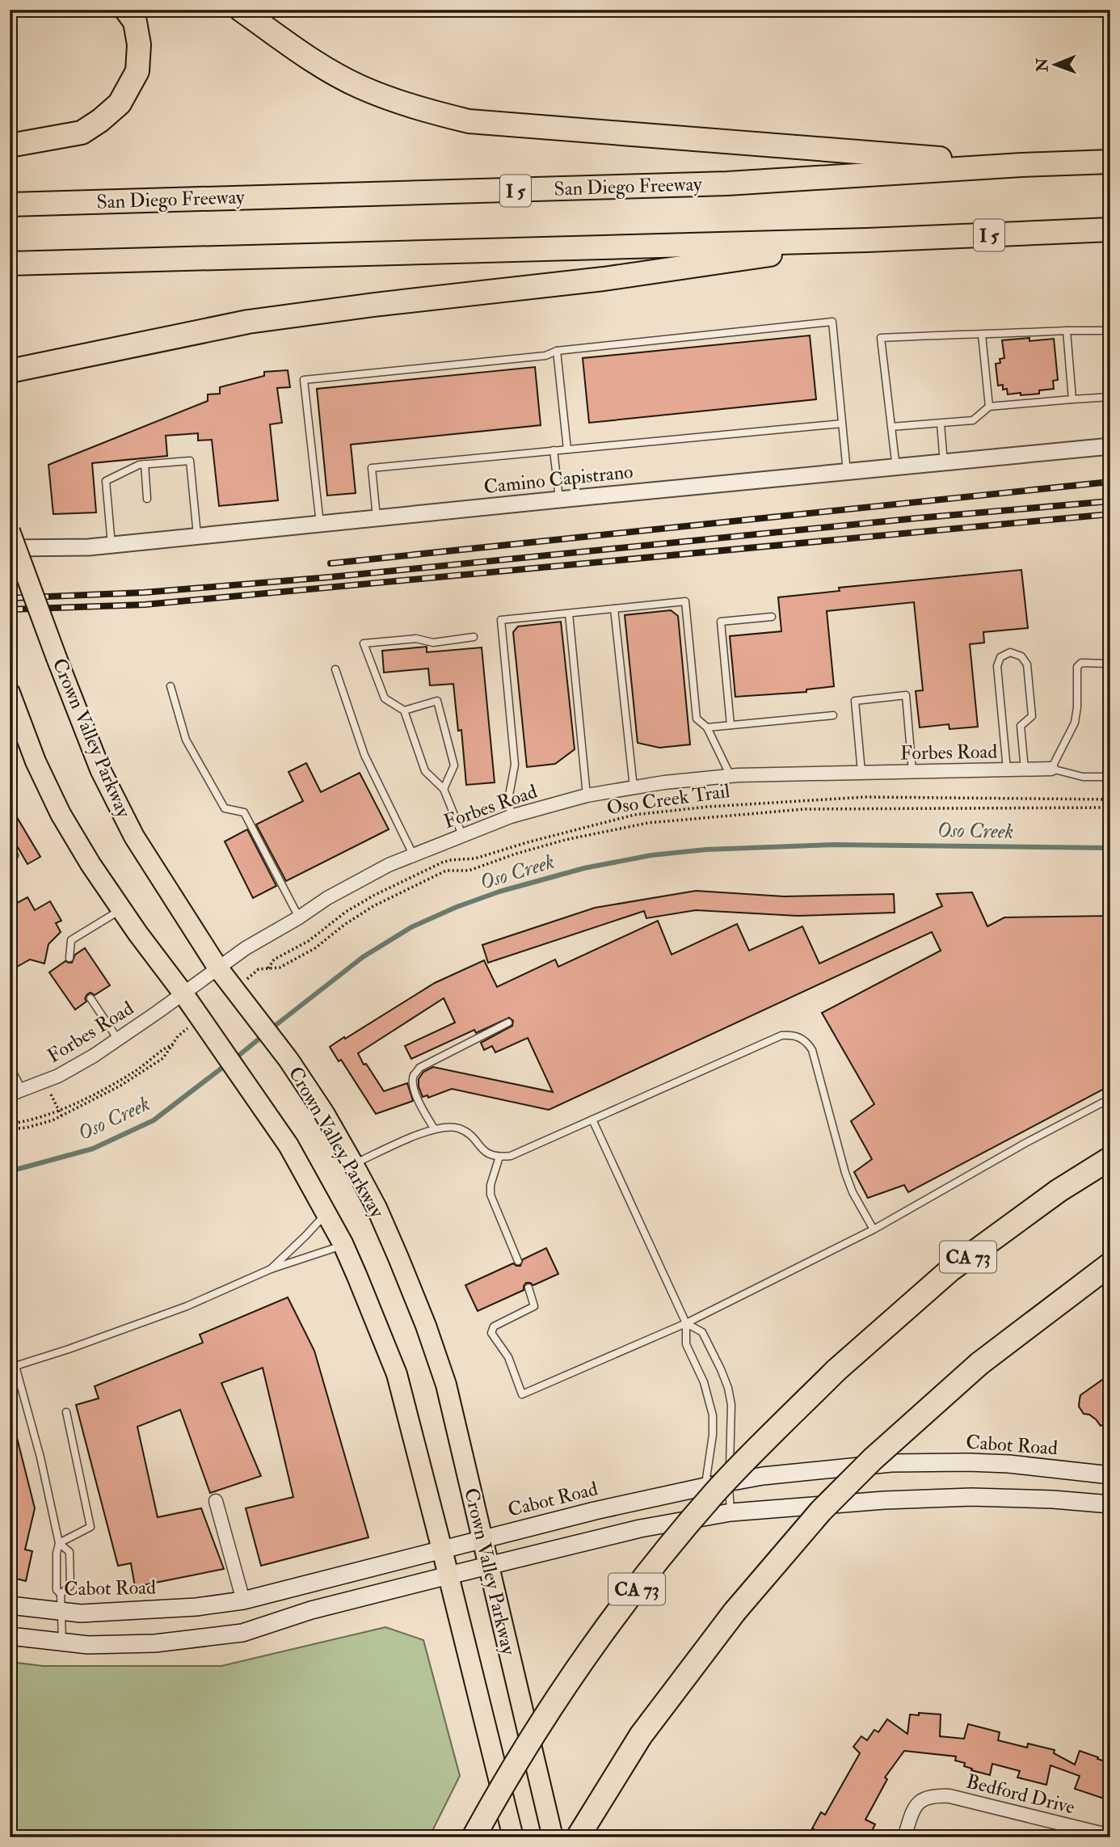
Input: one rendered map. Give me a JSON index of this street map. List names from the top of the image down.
{
  "streets": {
    "highway": ["San Diego Freeway", "I 5", "CA 73"],
    "main road": ["Crown Valley Parkway", "Cabot Road"],
    "street": ["Camino Capistrano", "Forbes Road", "Bedford Drive"],
    "path": ["Oso Creek Trail"]
  },
  "crossings": [
    ["Crown Valley Parkway", "Forbes Road"],
    ["Crown Valley Parkway", "Oso Creek Trail"],
    ["Crown Valley Parkway", "Cabot Road"]
  ],
  "water": ["Oso Creek"],
  "north": "left"
}
